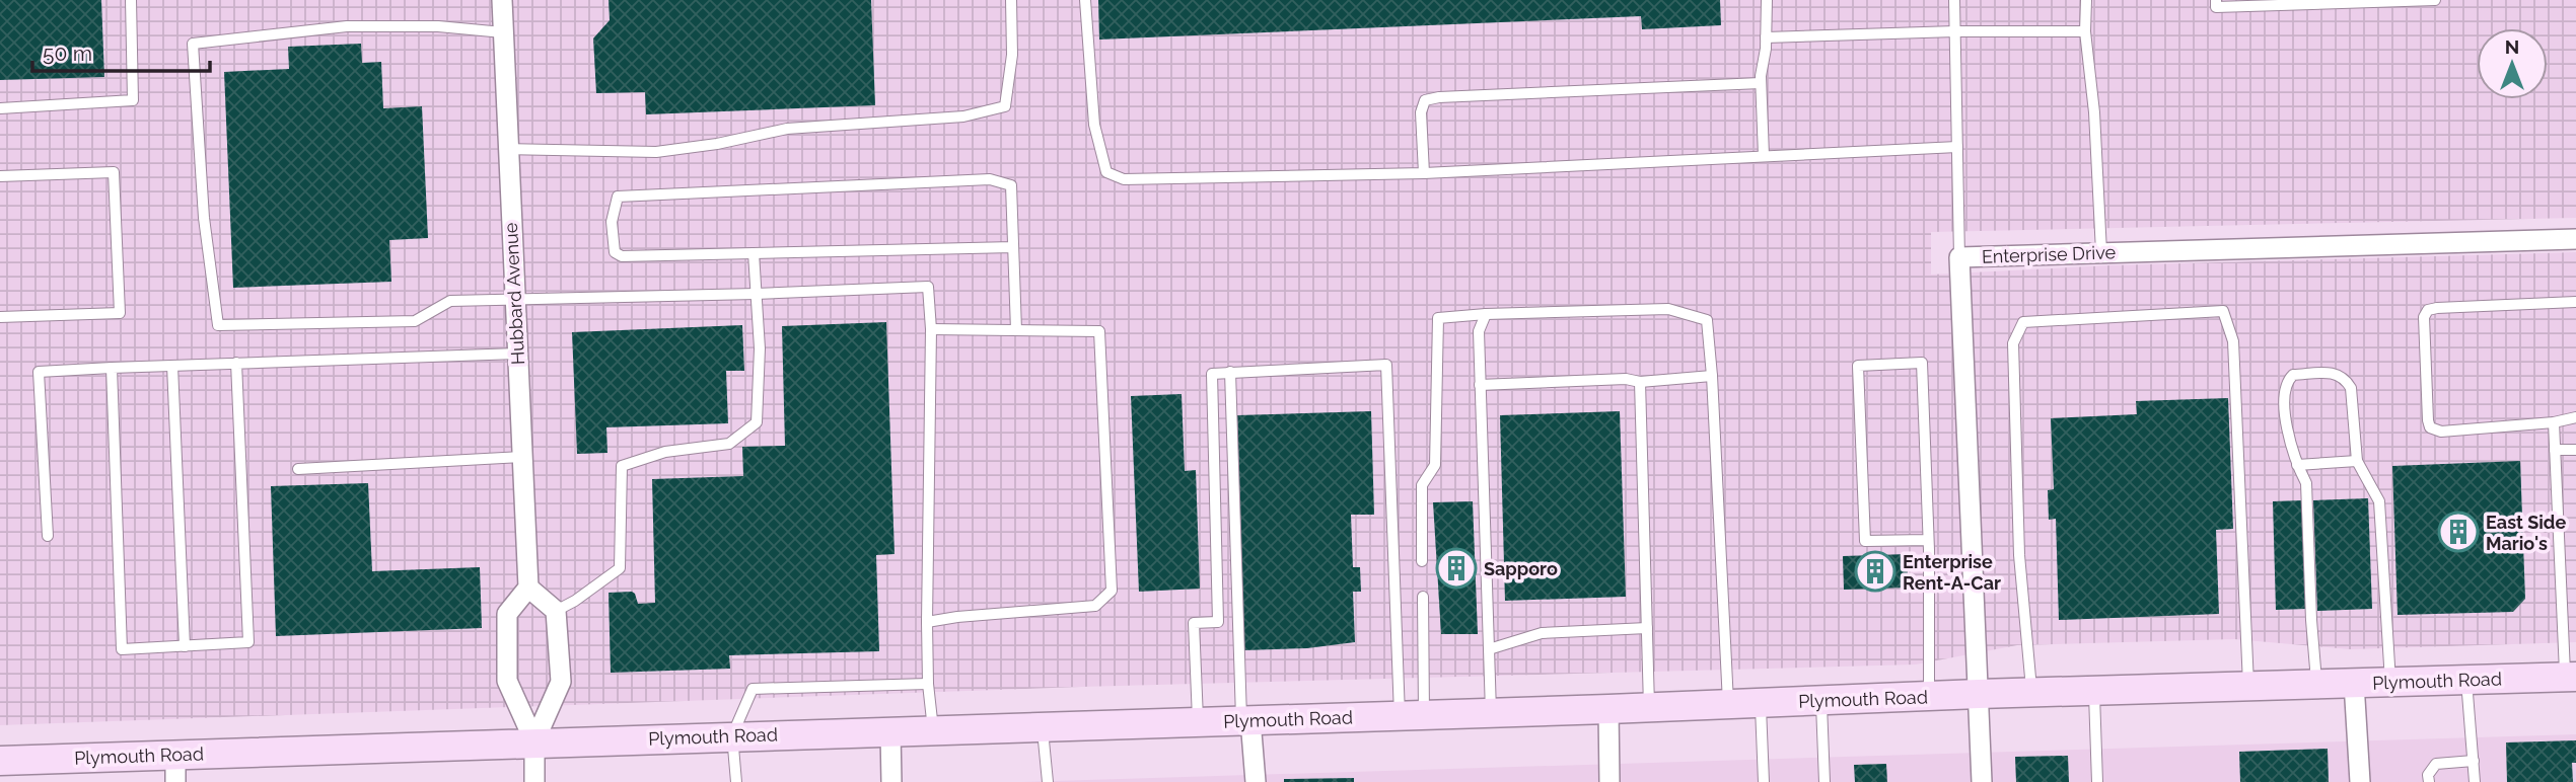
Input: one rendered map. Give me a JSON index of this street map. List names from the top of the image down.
{
  "streets": {
    "main road": ["Plymouth Road"],
    "street": ["Enterprise Drive", "Hubbard Avenue"]
  },
  "crossings": [
    ["Enterprise Drive", "Plymouth Road"]
  ],
  "places": {
    "building": ["East Side Mario's", "Sapporo", "Enterprise Rent-A-Car"]
  },
  "scale_bar": "50 m",
  "north": "top"
}
